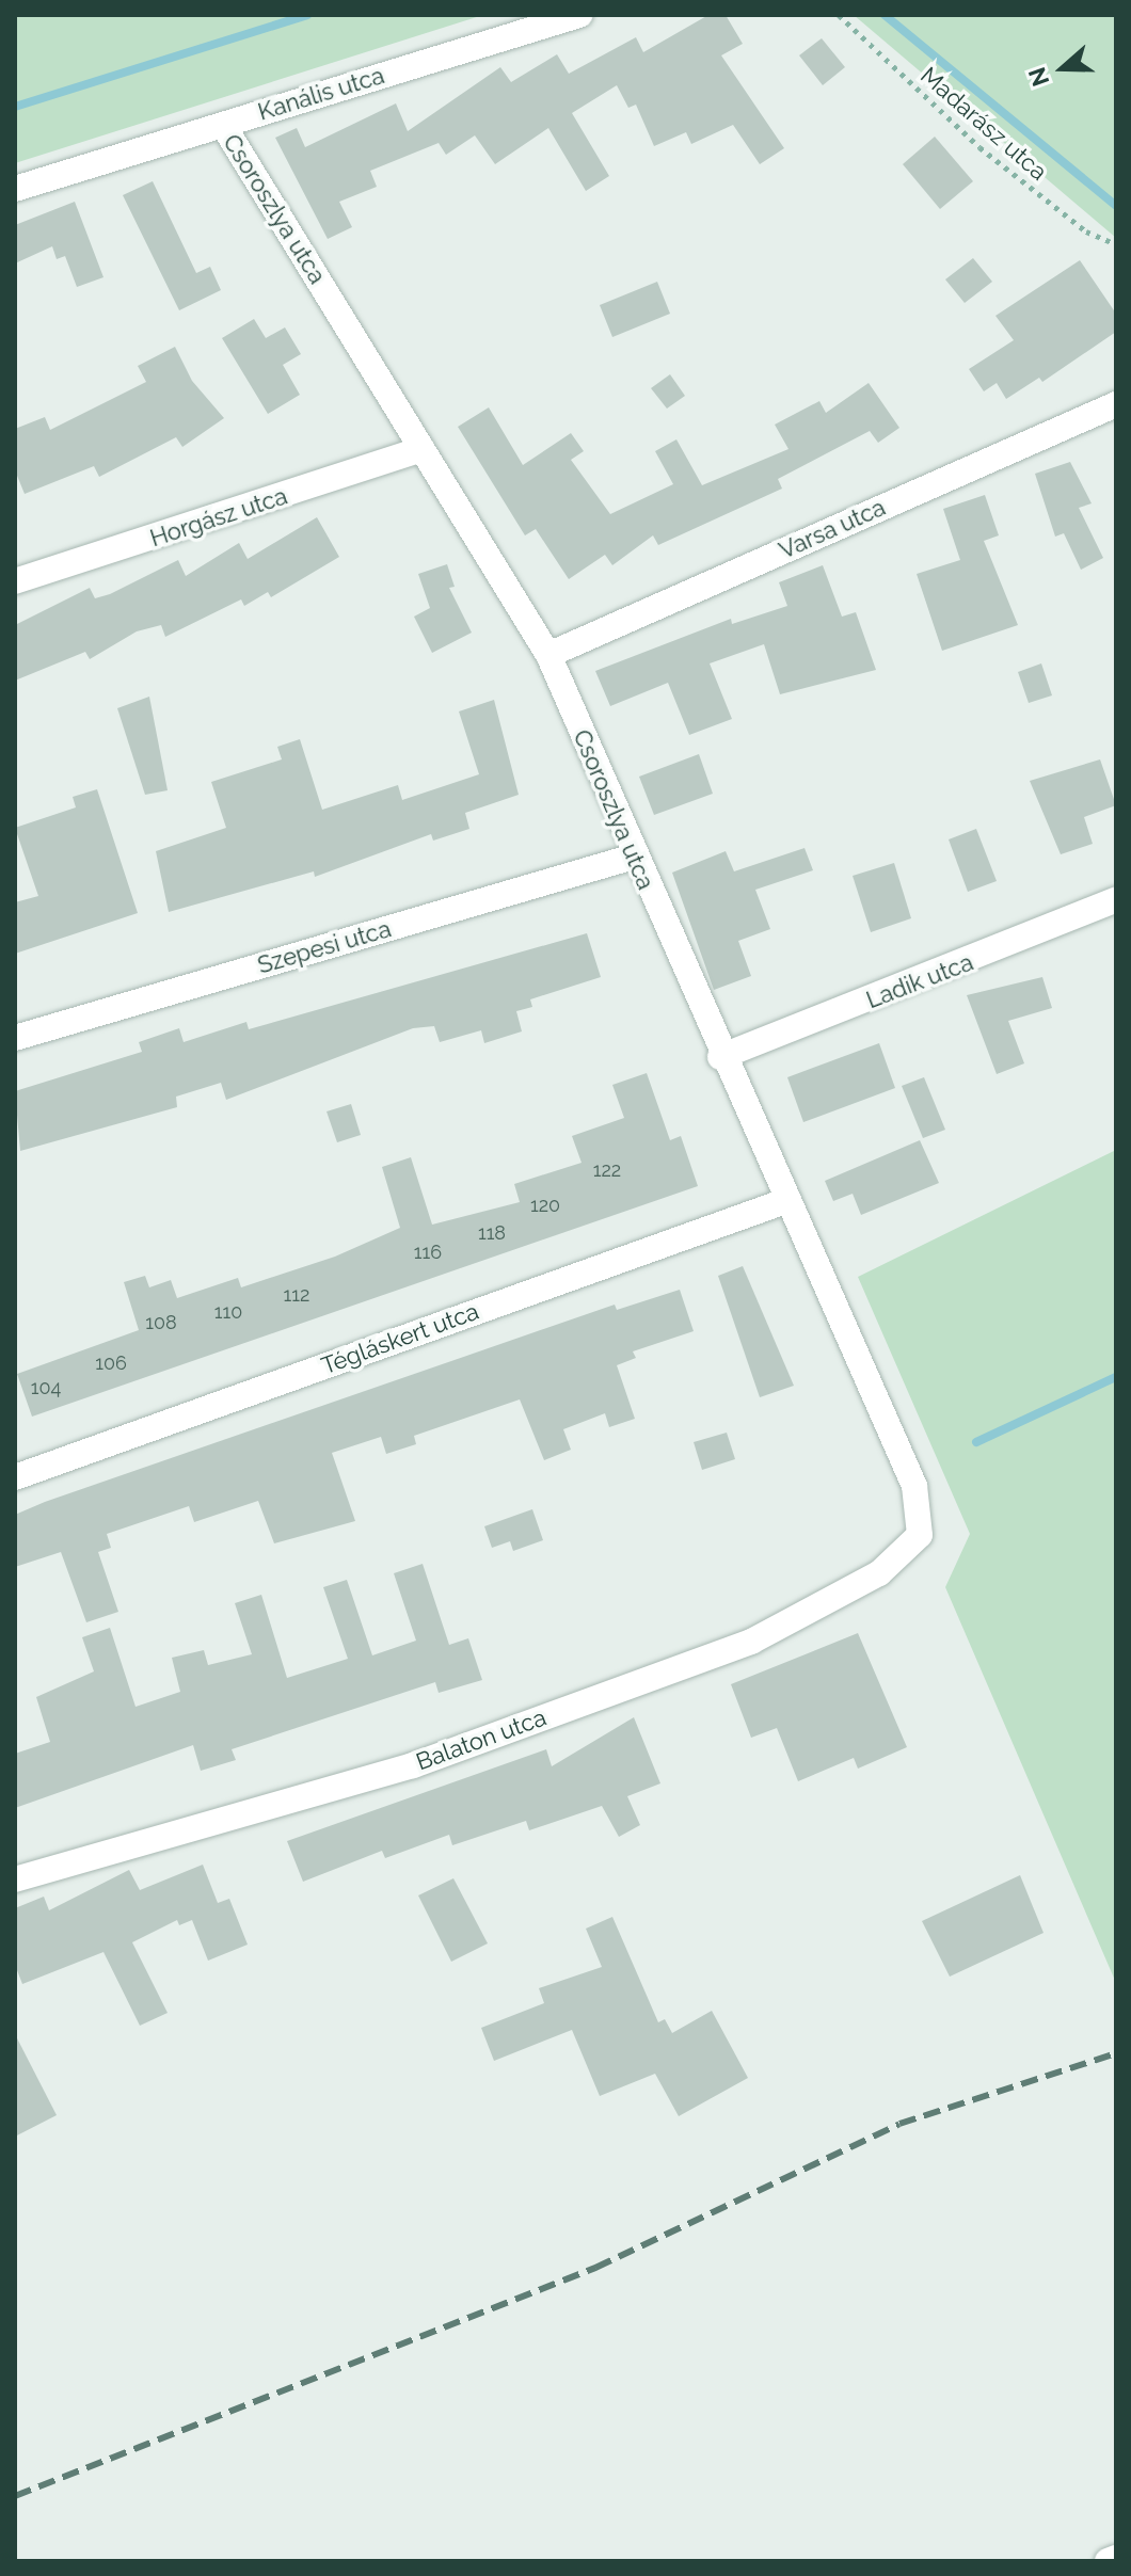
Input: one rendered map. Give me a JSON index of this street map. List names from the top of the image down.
{
  "streets": {
    "street": [
      "Kanális utca",
      "Csoroszlya utca",
      "Horgász utca",
      "Varsa utca",
      "Szepesi utca",
      "Ladik utca",
      "Tégláskert utca",
      "Balaton utca"
    ],
    "path": ["Madarász utca"]
  },
  "crossings": [
    ["Kanális utca", "Csoroszlya utca"],
    ["Csoroszlya utca", "Horgász utca"],
    ["Csoroszlya utca", "Varsa utca"],
    ["Csoroszlya utca", "Szepesi utca"],
    ["Csoroszlya utca", "Ladik utca"],
    ["Csoroszlya utca", "Tégláskert utca"],
    ["Csoroszlya utca", "Balaton utca"]
  ],
  "house_numbers": [
    "122",
    "120",
    "118",
    "116",
    "112",
    "110",
    "108",
    "106",
    "104"
  ],
  "north": "left"
}
